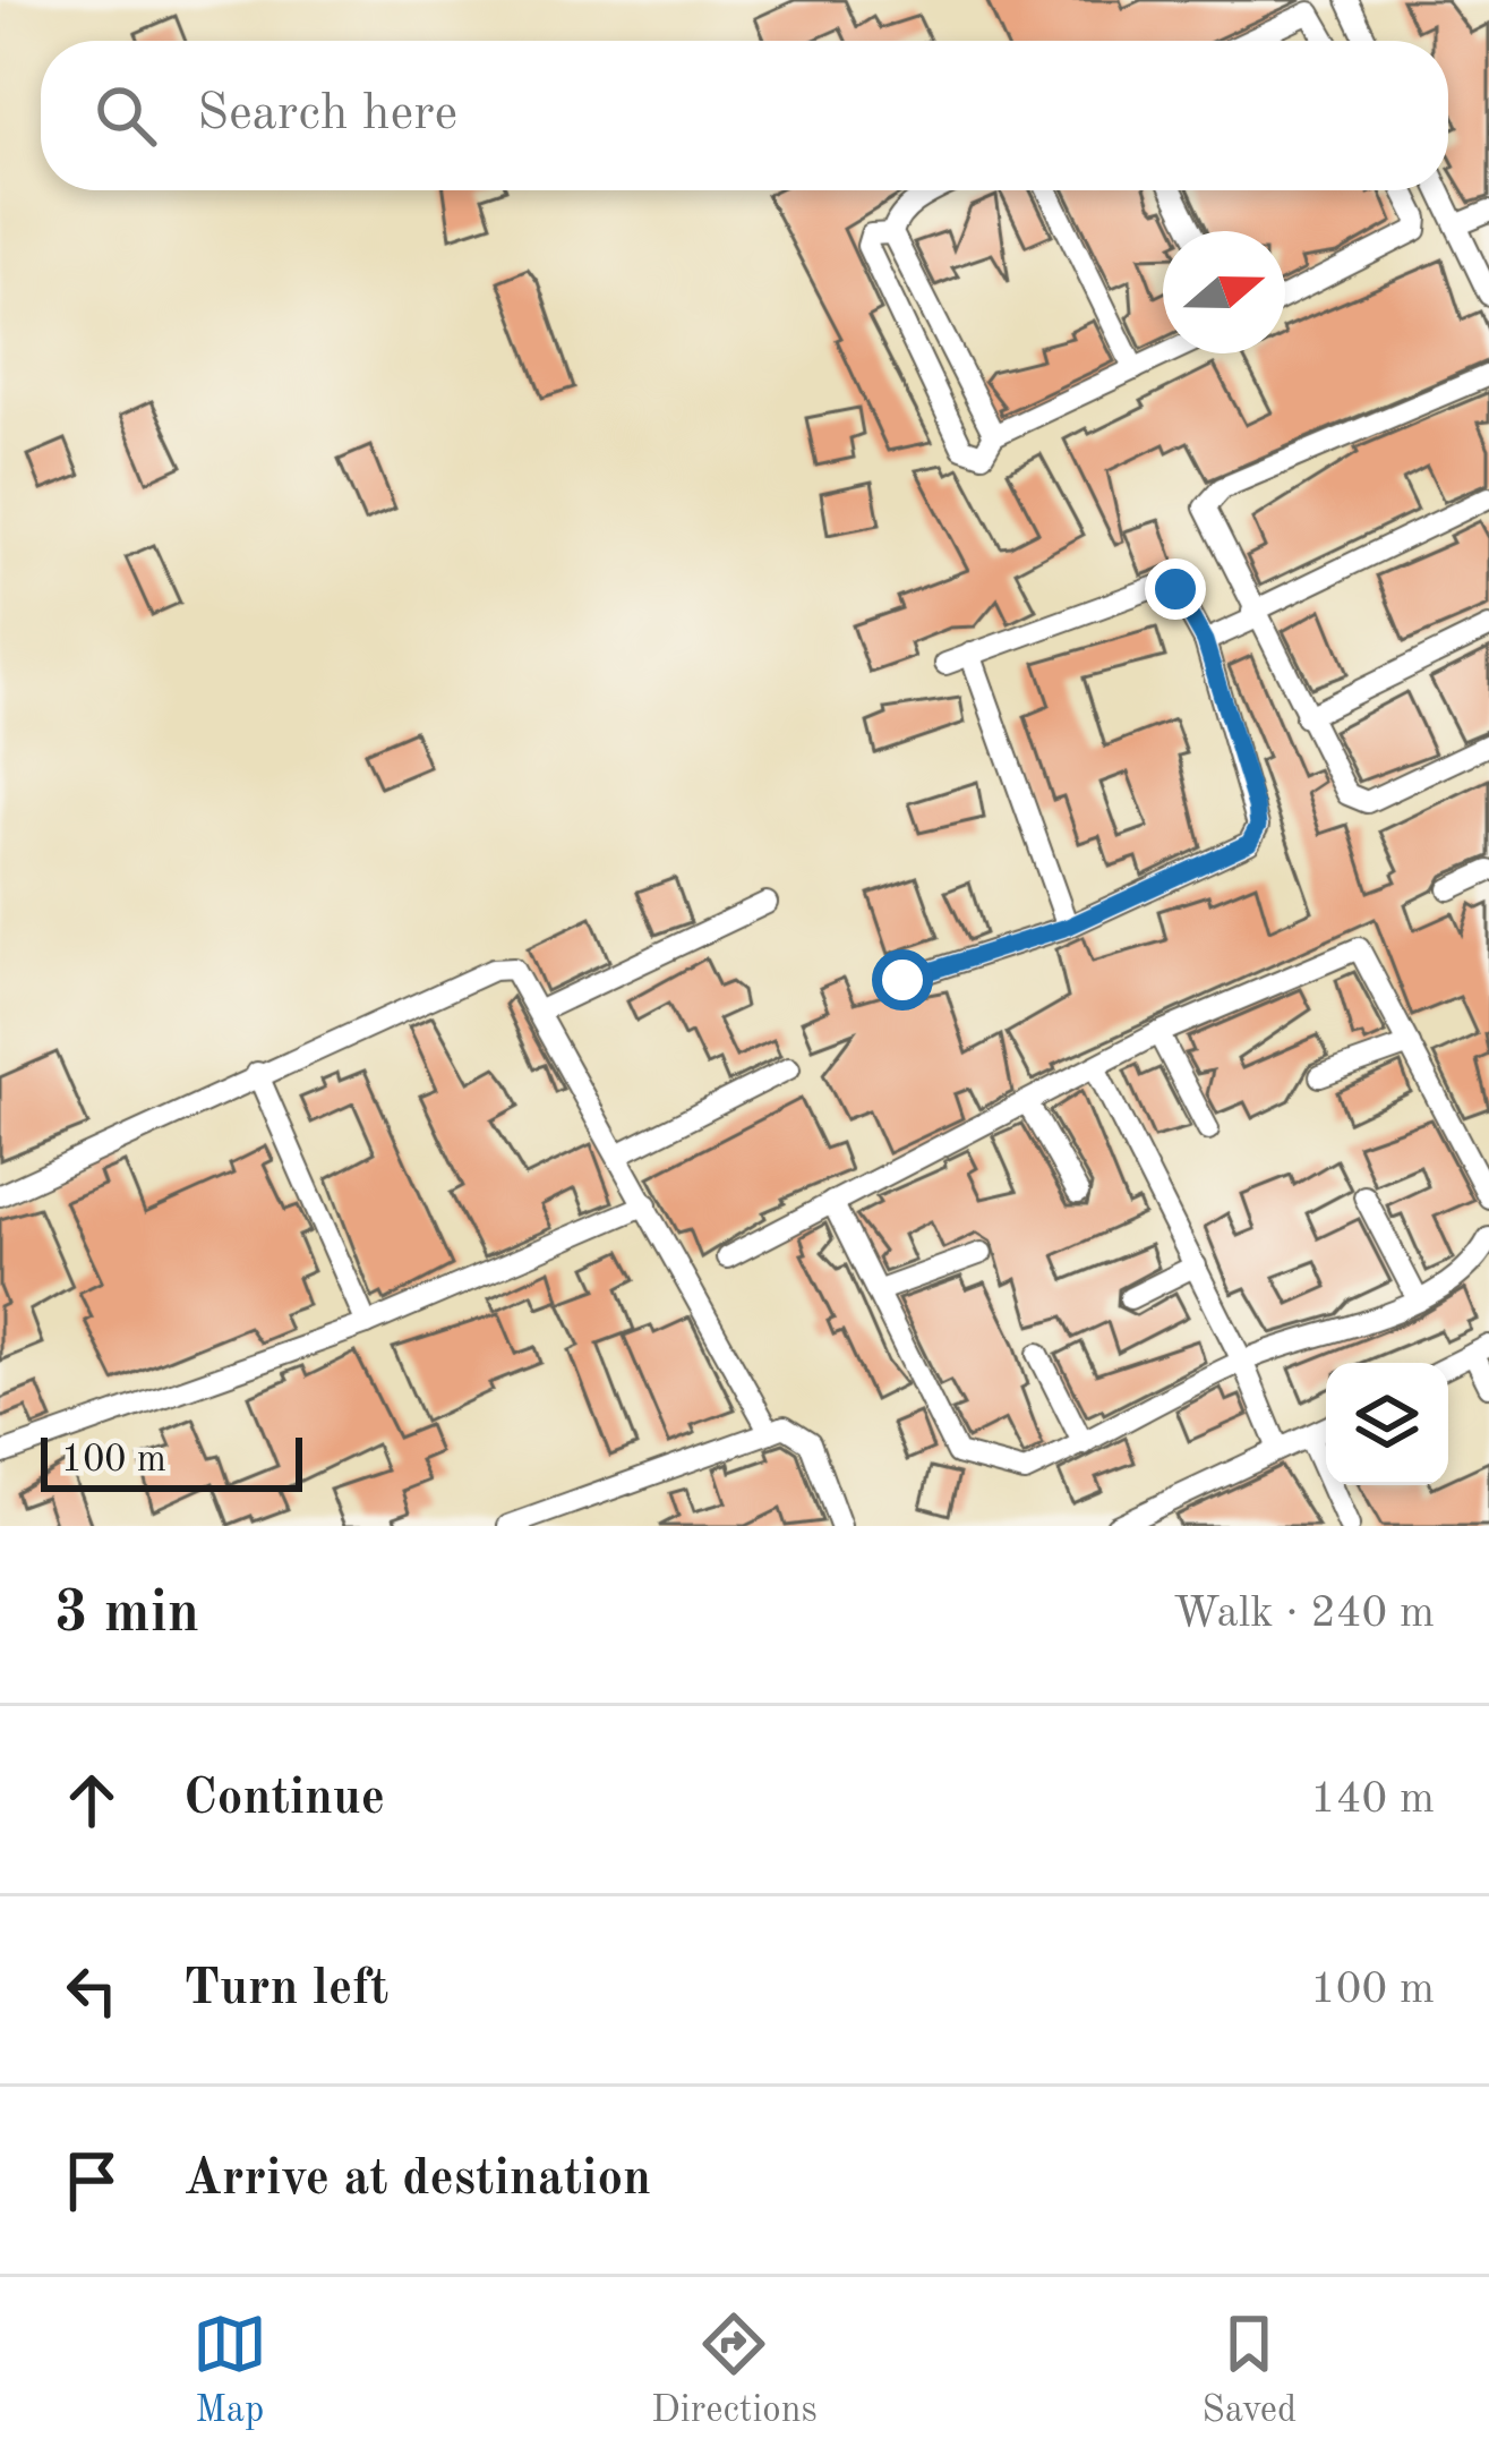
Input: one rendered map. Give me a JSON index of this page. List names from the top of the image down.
{
  "scale_bar": "100 m",
  "north": "right",
  "page": {
    "search": "Search here",
    "scale": "100 m",
    "heading": ["3 min", "Walk · 240 m"],
    "list": [
      ["Continue", "140 m"],
      ["Turn left", "100 m"],
      "Arrive at destination"
    ],
    "nav": ["Map", "Directions", "Saved"]
  }
}
